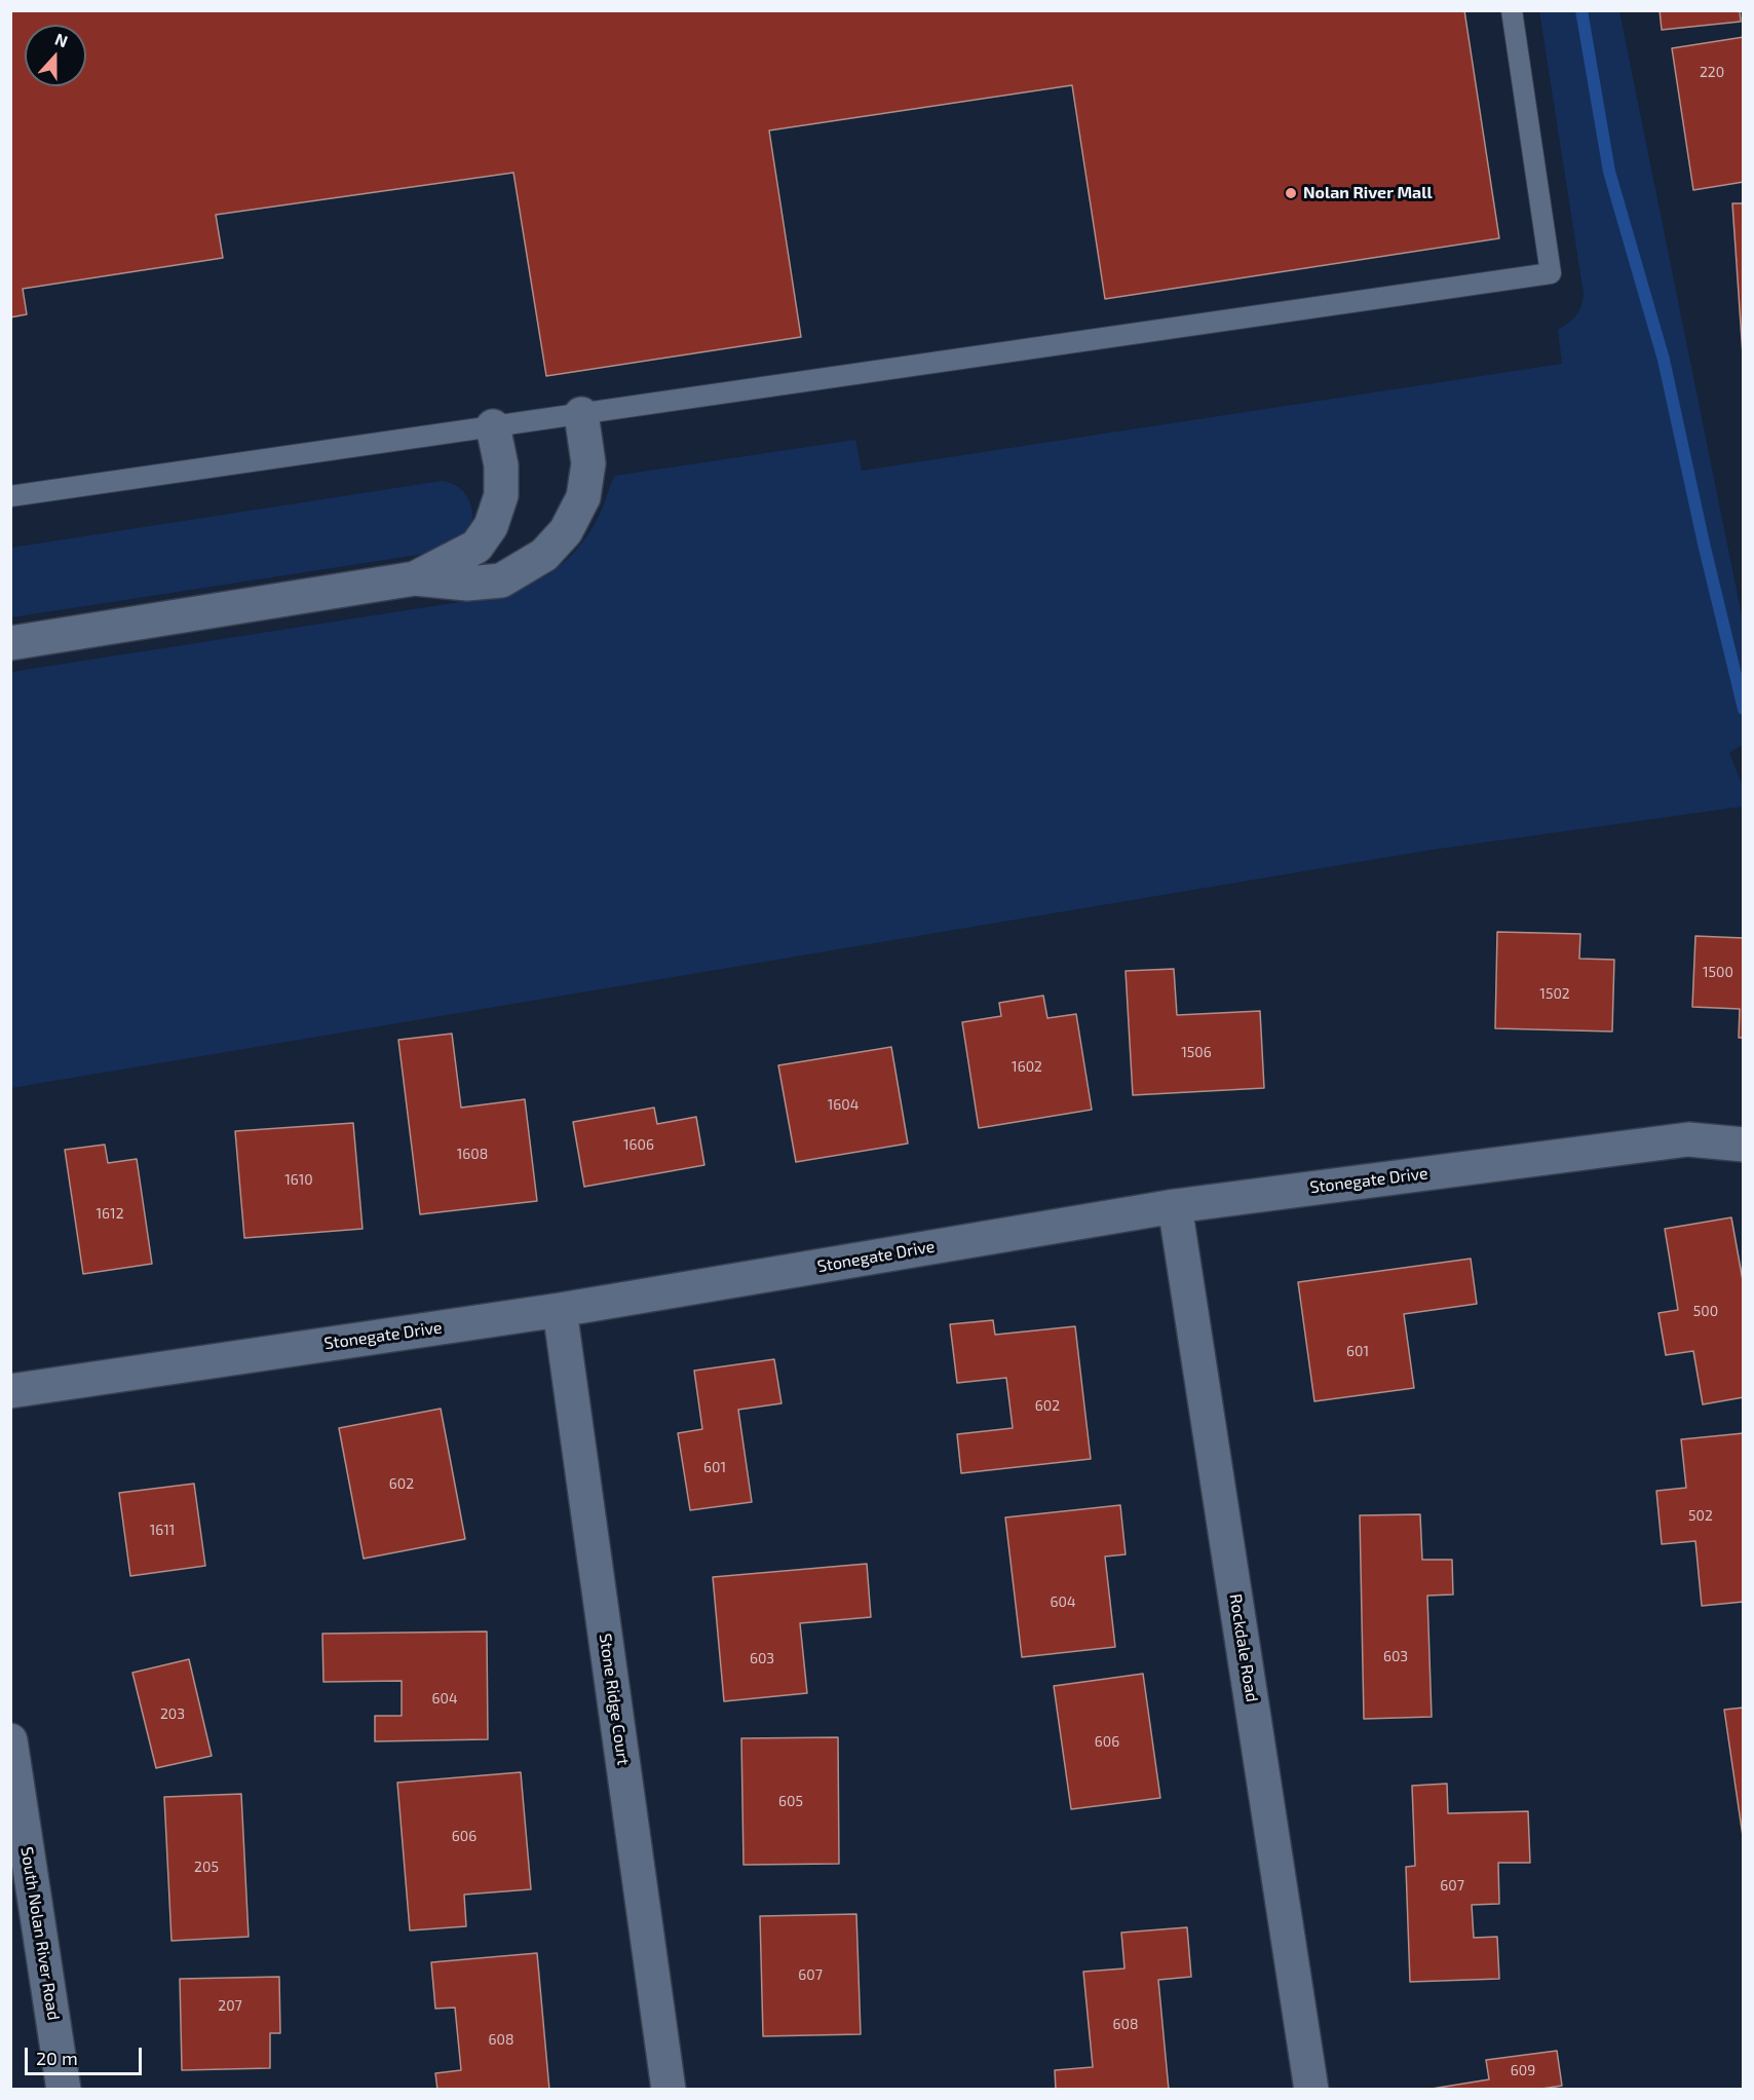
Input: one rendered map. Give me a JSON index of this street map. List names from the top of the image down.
{
  "streets": {
    "street": [
      "Stonegate Drive",
      "Rockdale Road",
      "Stone Ridge Court",
      "South Nolan River Road"
    ]
  },
  "crossings": [
    ["Stonegate Drive", "Rockdale Road"],
    ["Stonegate Drive", "Stone Ridge Court"]
  ],
  "places": ["Nolan River Mall"],
  "house_numbers": [
    "220",
    "1500",
    "1502",
    "1506",
    "1602",
    "1604",
    "1606",
    "1608",
    "1610",
    "1612",
    "500",
    "601",
    "602",
    "601",
    "602",
    "502",
    "1611",
    "604",
    "603",
    "603",
    "604",
    "203",
    "606",
    "605",
    "606",
    "205",
    "607",
    "607",
    "207",
    "608",
    "608",
    "609"
  ],
  "scale_bar": "20 m",
  "north": "top"
}
